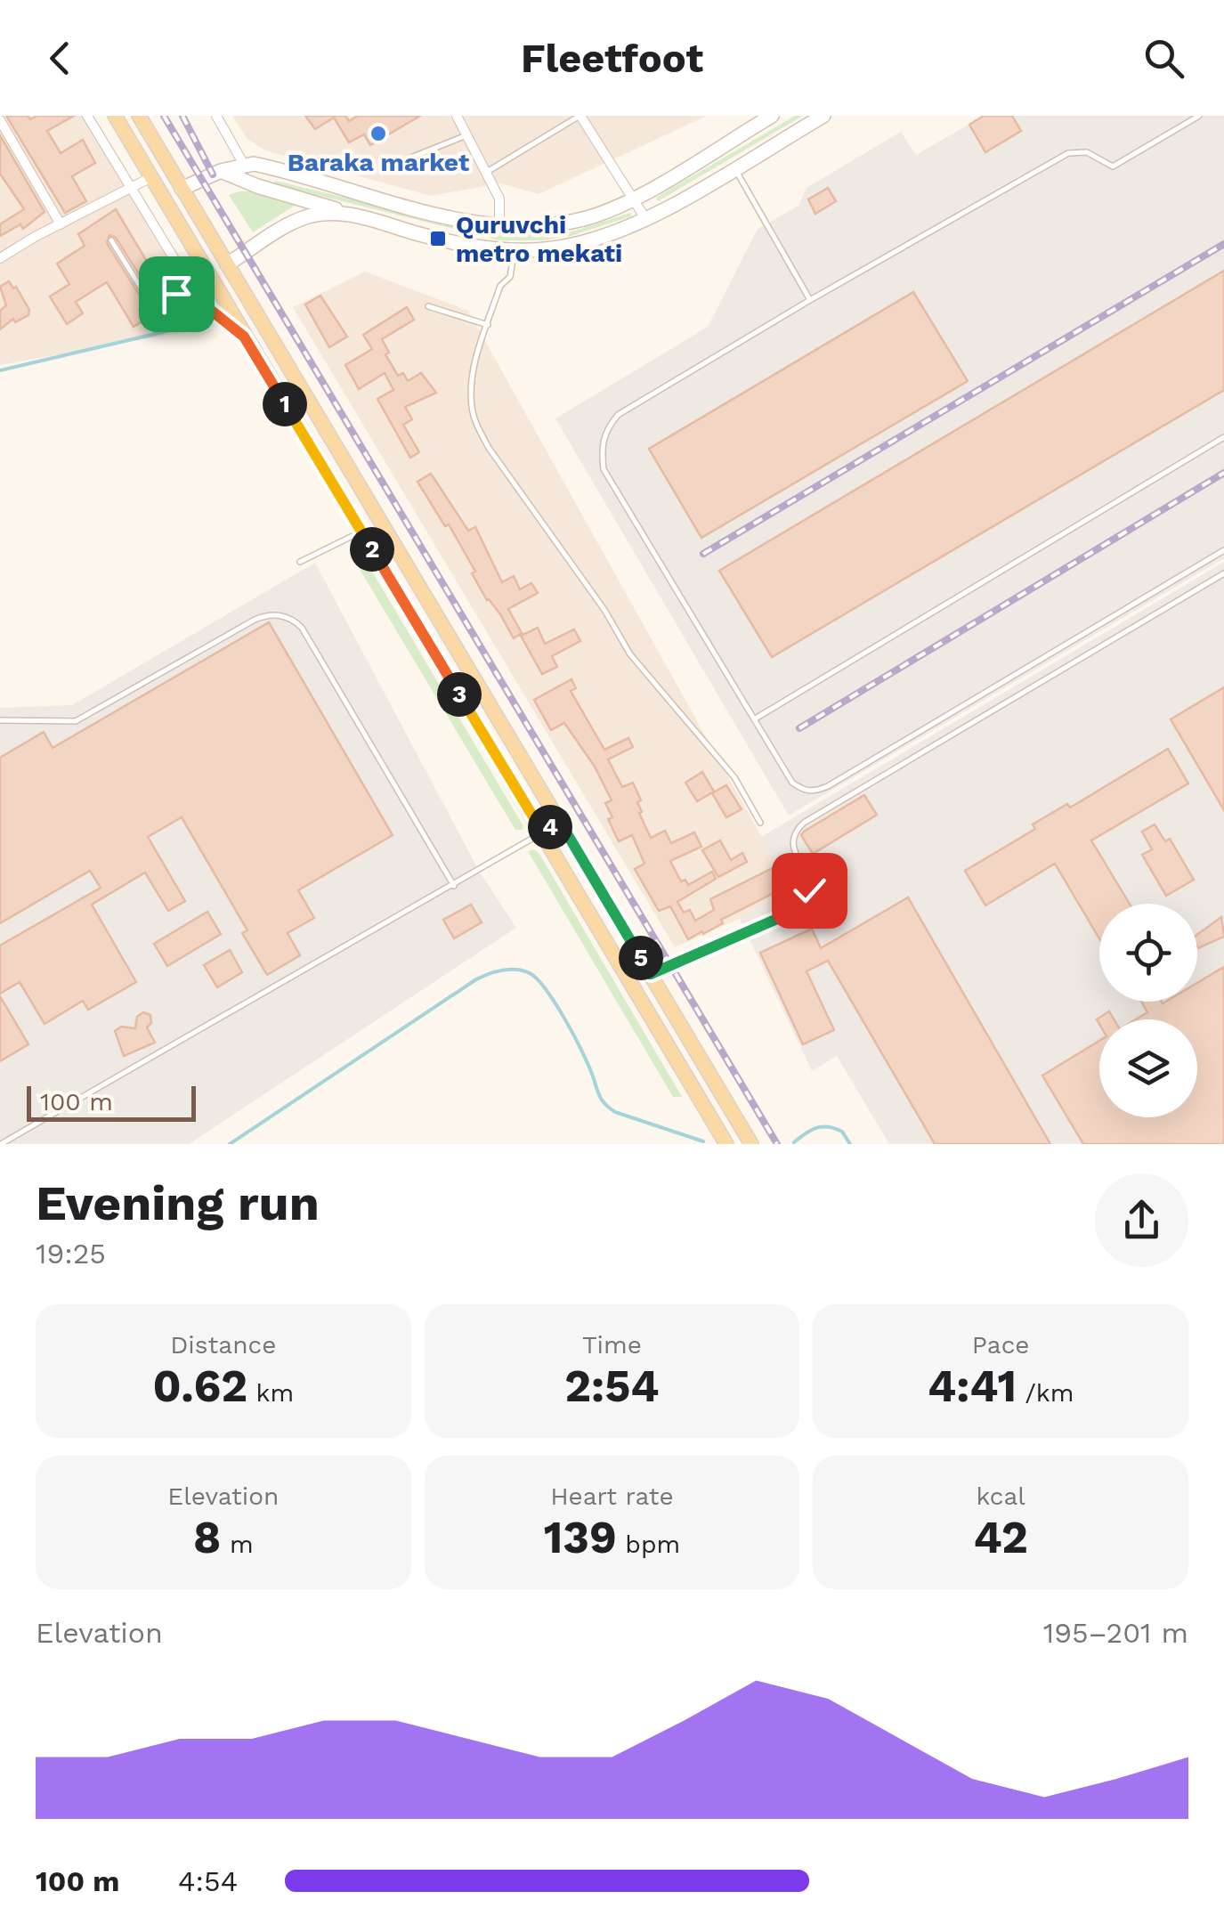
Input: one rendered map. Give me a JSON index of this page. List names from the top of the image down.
{
  "places": {
    "other": ["Baraka market"],
    "transit": ["Quruvchi metro mekati"]
  },
  "scale_bar": "100 m",
  "page": {
    "header": "Fleetfoot",
    "pins": [
      "1",
      "2",
      "3",
      "4",
      "5"
    ],
    "scale": "100 m",
    "heading": ["Evening run", "19:25"],
    "stats": [
      ["Distance", "0.62 km"],
      ["Time", "2:54"],
      ["Pace", "4:41 /km"],
      ["Elevation", "8 m"],
      ["Heart rate", "139 bpm"],
      ["kcal", "42"]
    ],
    "chart": ["Elevation", "195–201 m"],
    "list": [
      {
        "name": "100 m",
        "note": "4:54"
      }
    ]
  }
}
